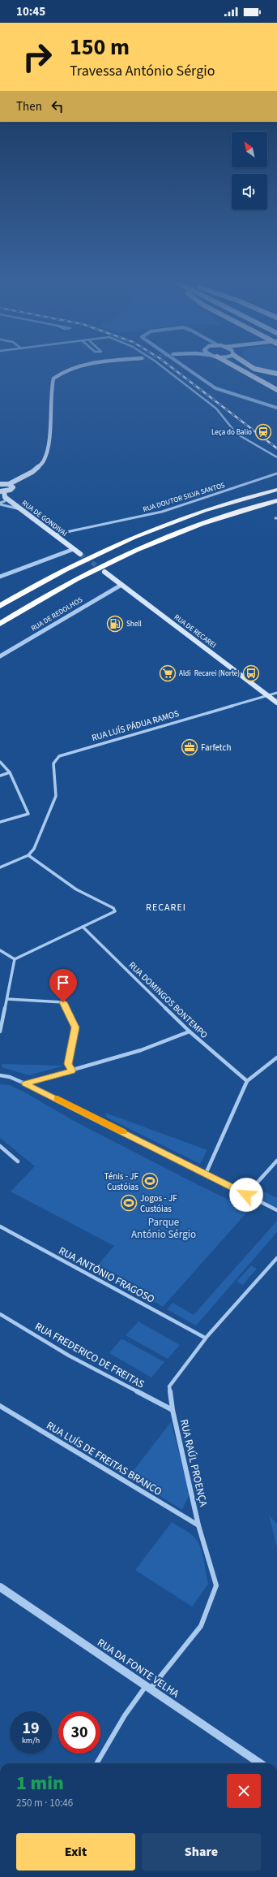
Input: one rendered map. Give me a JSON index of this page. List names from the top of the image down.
{
  "streets": {
    "main road": ["RUA DE GONDIVAI", "RUA DE RECAREI"],
    "street": [
      "RUA DOUTOR SILVA SANTOS",
      "RUA DE REDOLHOS",
      "RUA LUÍS PÁDUA RAMOS",
      "RUA DOMINGOS BONTEMPO",
      "RUA ANTÓNIO FRAGOSO",
      "RUA FREDERICO DE FREITAS",
      "RUA LUÍS DE FREITAS BRANCO",
      "RUA RAÚL PROENÇA",
      "RUA DA FONTE VELHA"
    ]
  },
  "crossings": [
    ["RUA DOUTOR SILVA SANTOS", "RUA DE GONDIVAI"],
    ["RUA DE REDOLHOS", "RUA DE RECAREI"],
    ["RUA DE RECAREI", "RUA LUÍS PÁDUA RAMOS"],
    ["RUA ANTÓNIO FRAGOSO", "RUA RAÚL PROENÇA"],
    ["RUA FREDERICO DE FREITAS", "RUA RAÚL PROENÇA"],
    ["RUA LUÍS DE FREITAS BRANCO", "RUA RAÚL PROENÇA"],
    ["RUA RAÚL PROENÇA", "RUA DA FONTE VELHA"]
  ],
  "districts": ["RECAREI"],
  "parks": ["Parque António Sérgio"],
  "places": {
    "station": ["Leça do Balio"],
    "fuel station": ["Shell"],
    "supermarket": ["Aldi"],
    "bus stop": ["Recarei (Norte)"],
    "office": ["Farfetch"],
    "sports": ["Ténis - JF Custóias", "Jogos - JF Custóias"]
  },
  "north": "top left",
  "page": {
    "status": "10:45",
    "turn": ["150 m", "Travessa António Sérgio"],
    "then": "Then",
    "speed": "19 km/h",
    "limit": "30",
    "heading": ["1 min", "250 m · 10:46"],
    "buttons": ["Exit", "Share"]
  }
}
